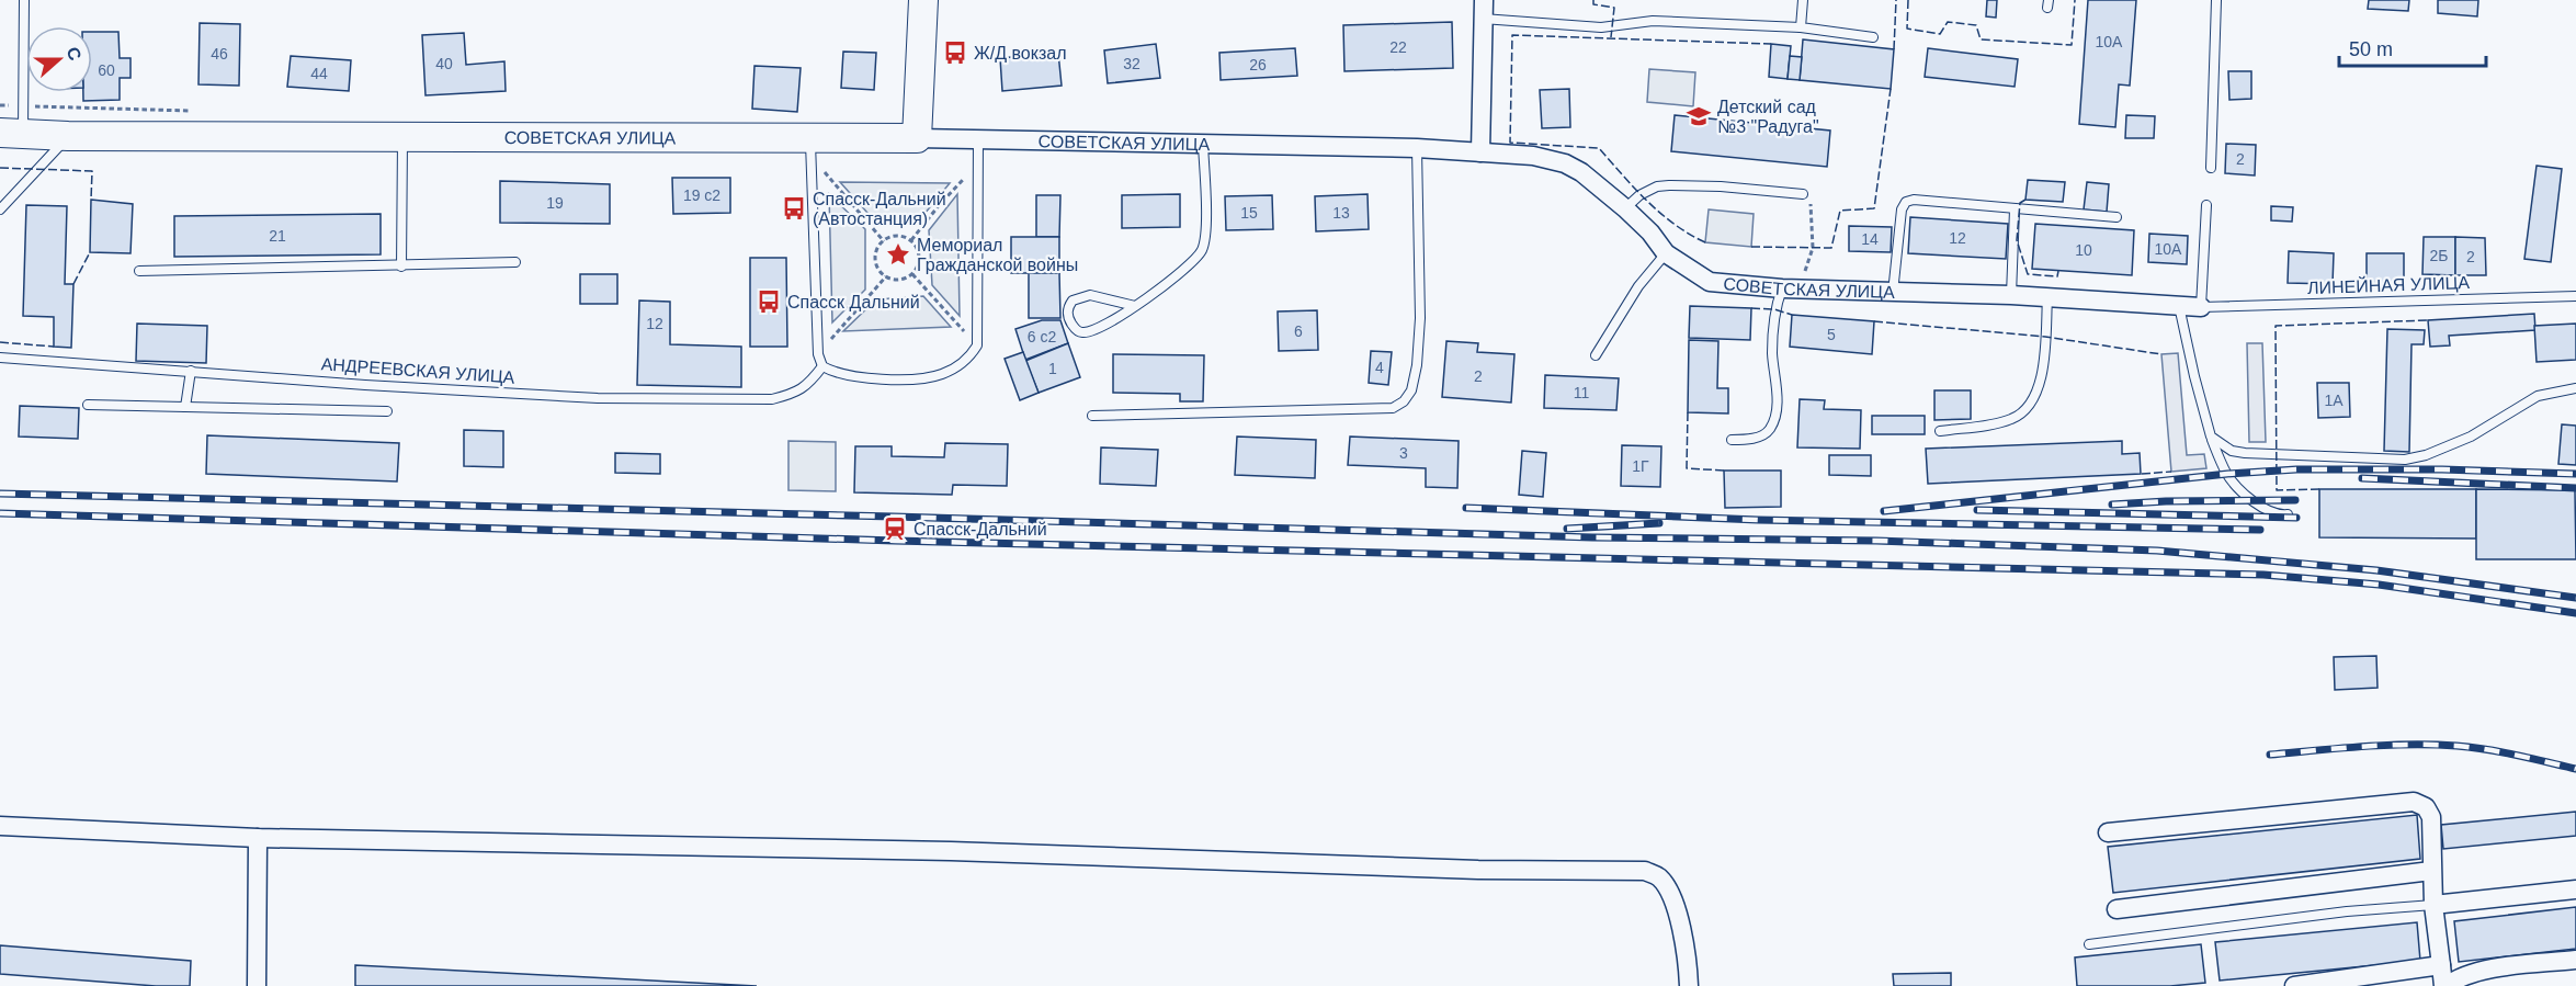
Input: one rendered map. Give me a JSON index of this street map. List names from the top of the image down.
{
  "streets": {
    "main road": ["СОВЕТСКАЯ УЛИЦА"],
    "lane": ["ЛИНЕЙНАЯ УЛИЦА", "АНДРЕЕВСКАЯ УЛИЦА"]
  },
  "crossings": [
    ["СОВЕТСКАЯ УЛИЦА", "ЛИНЕЙНАЯ УЛИЦА"]
  ],
  "places": {
    "bus stop": ["Ж/Д вокзал", "Спасск-Дальний (Автостанция)", "Спасск Дальний"],
    "school or university": ["Детский сад №3 \"Радуга\""],
    "place": ["Мемориал Гражданской войны"],
    "station": ["Спасск-Дальний"]
  },
  "house_numbers": [
    "10А",
    "22",
    "46",
    "40",
    "32",
    "26",
    "60",
    "44",
    "2",
    "19 с2",
    "19",
    "15",
    "13",
    "21",
    "12",
    "14",
    "10А",
    "10",
    "2Б",
    "2",
    "12",
    "6",
    "5",
    "6 с2",
    "4",
    "1",
    "2",
    "11",
    "1А",
    "3",
    "1Г"
  ],
  "scale_bar": "50 m",
  "north": "right"
}
